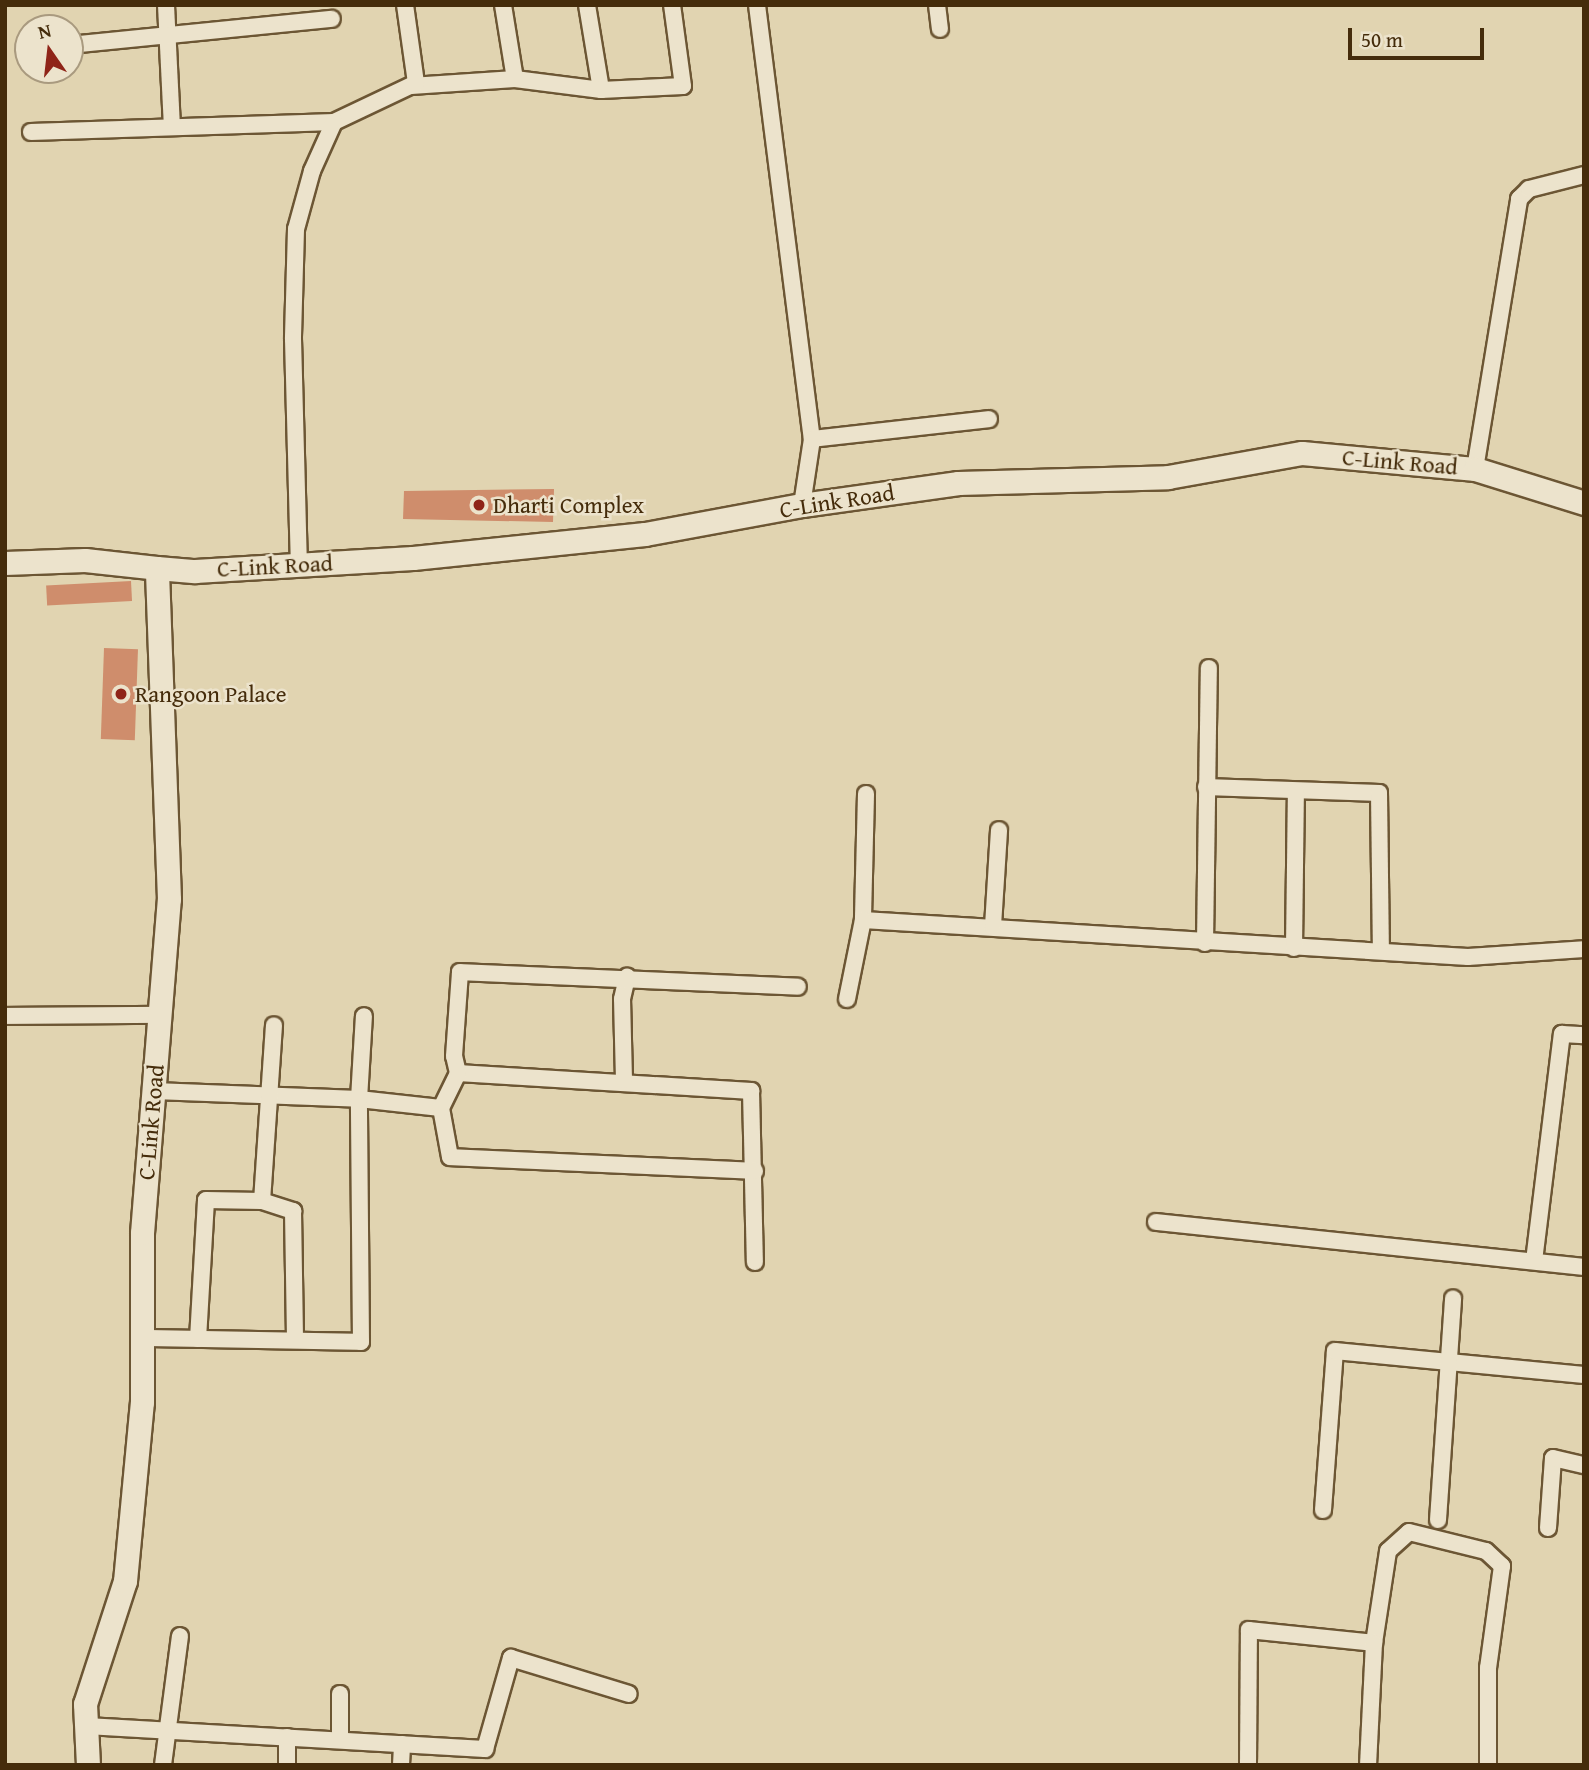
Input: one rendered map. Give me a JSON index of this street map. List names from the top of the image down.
{
  "streets": {
    "street": ["C-Link Road"]
  },
  "places": ["Dharti Complex", "Rangoon Palace"],
  "scale_bar": "50 m",
  "north": "top"
}
